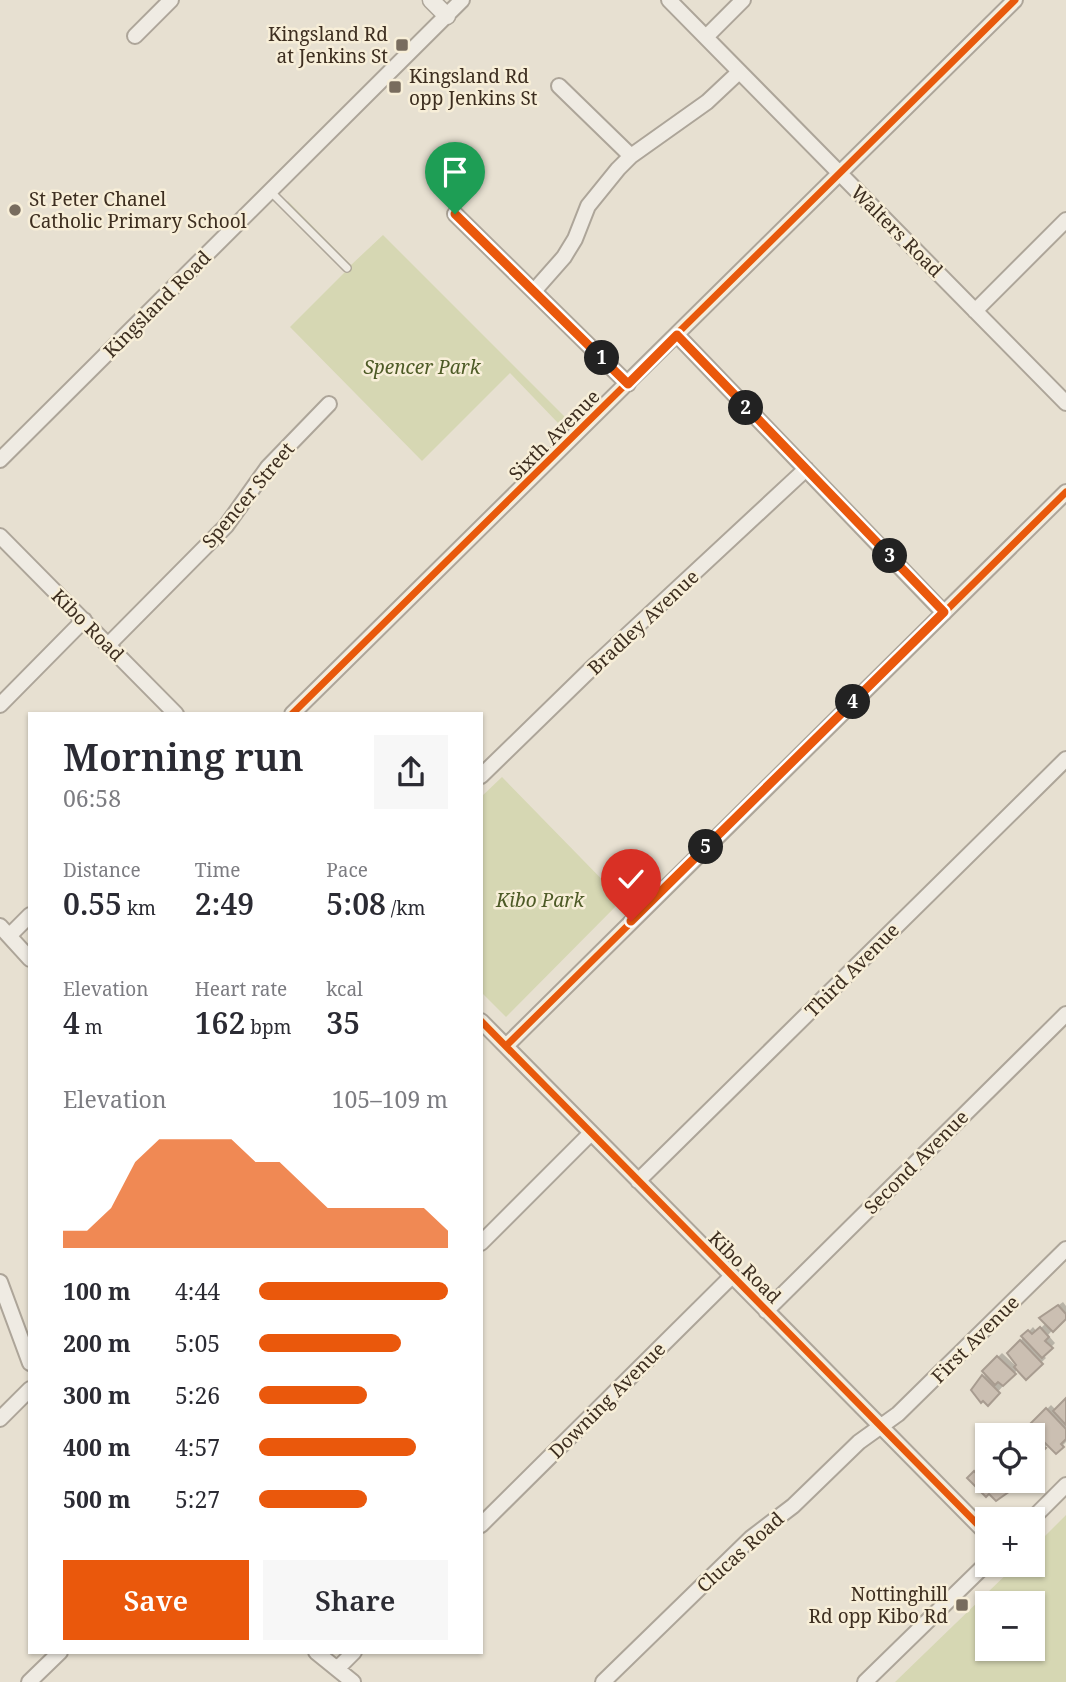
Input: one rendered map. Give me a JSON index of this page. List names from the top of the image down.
{
  "streets": {
    "street": [
      "Walters Road",
      "Kingsland Road",
      "Sixth Avenue",
      "Spencer Street",
      "Bradley Avenue",
      "Kibo Road",
      "Third Avenue",
      "Second Avenue",
      "First Avenue",
      "Downing Avenue",
      "Clucas Road"
    ]
  },
  "crossings": [
    ["Walters Road", "Sixth Avenue"],
    ["Spencer Street", "Kibo Road"],
    ["Kibo Road", "Third Avenue"],
    ["Kibo Road", "Second Avenue"],
    ["Kibo Road", "First Avenue"],
    ["Kibo Road", "Downing Avenue"],
    ["Kibo Road", "Clucas Road"],
    ["First Avenue", "Clucas Road"]
  ],
  "parks": ["Spencer Park", "Kibo Park"],
  "places": {
    "transit": ["Kingsland Rd at Jenkins St", "Kingsland Rd opp Jenkins St", "Nottinghill Rd opp Kibo Rd"],
    "other": ["St Peter Chanel Catholic Primary School"]
  },
  "page": {
    "pins": [
      "1",
      "2",
      "3",
      "4",
      "5"
    ],
    "heading": ["Morning run", "06:58"],
    "stats": [
      ["Distance", "0.55 km"],
      ["Time", "2:49"],
      ["Pace", "5:08 /km"],
      ["Elevation", "4 m"],
      ["Heart rate", "162 bpm"],
      ["kcal", "35"]
    ],
    "chart": ["Elevation", "105–109 m"],
    "list": [
      {
        "name": "100 m",
        "note": "4:44"
      },
      {
        "name": "200 m",
        "note": "5:05"
      },
      {
        "name": "300 m",
        "note": "5:26"
      },
      {
        "name": "400 m",
        "note": "4:57"
      },
      {
        "name": "500 m",
        "note": "5:27"
      }
    ],
    "map_buttons": ["+", "−"],
    "buttons": ["Save", "Share"]
  }
}
